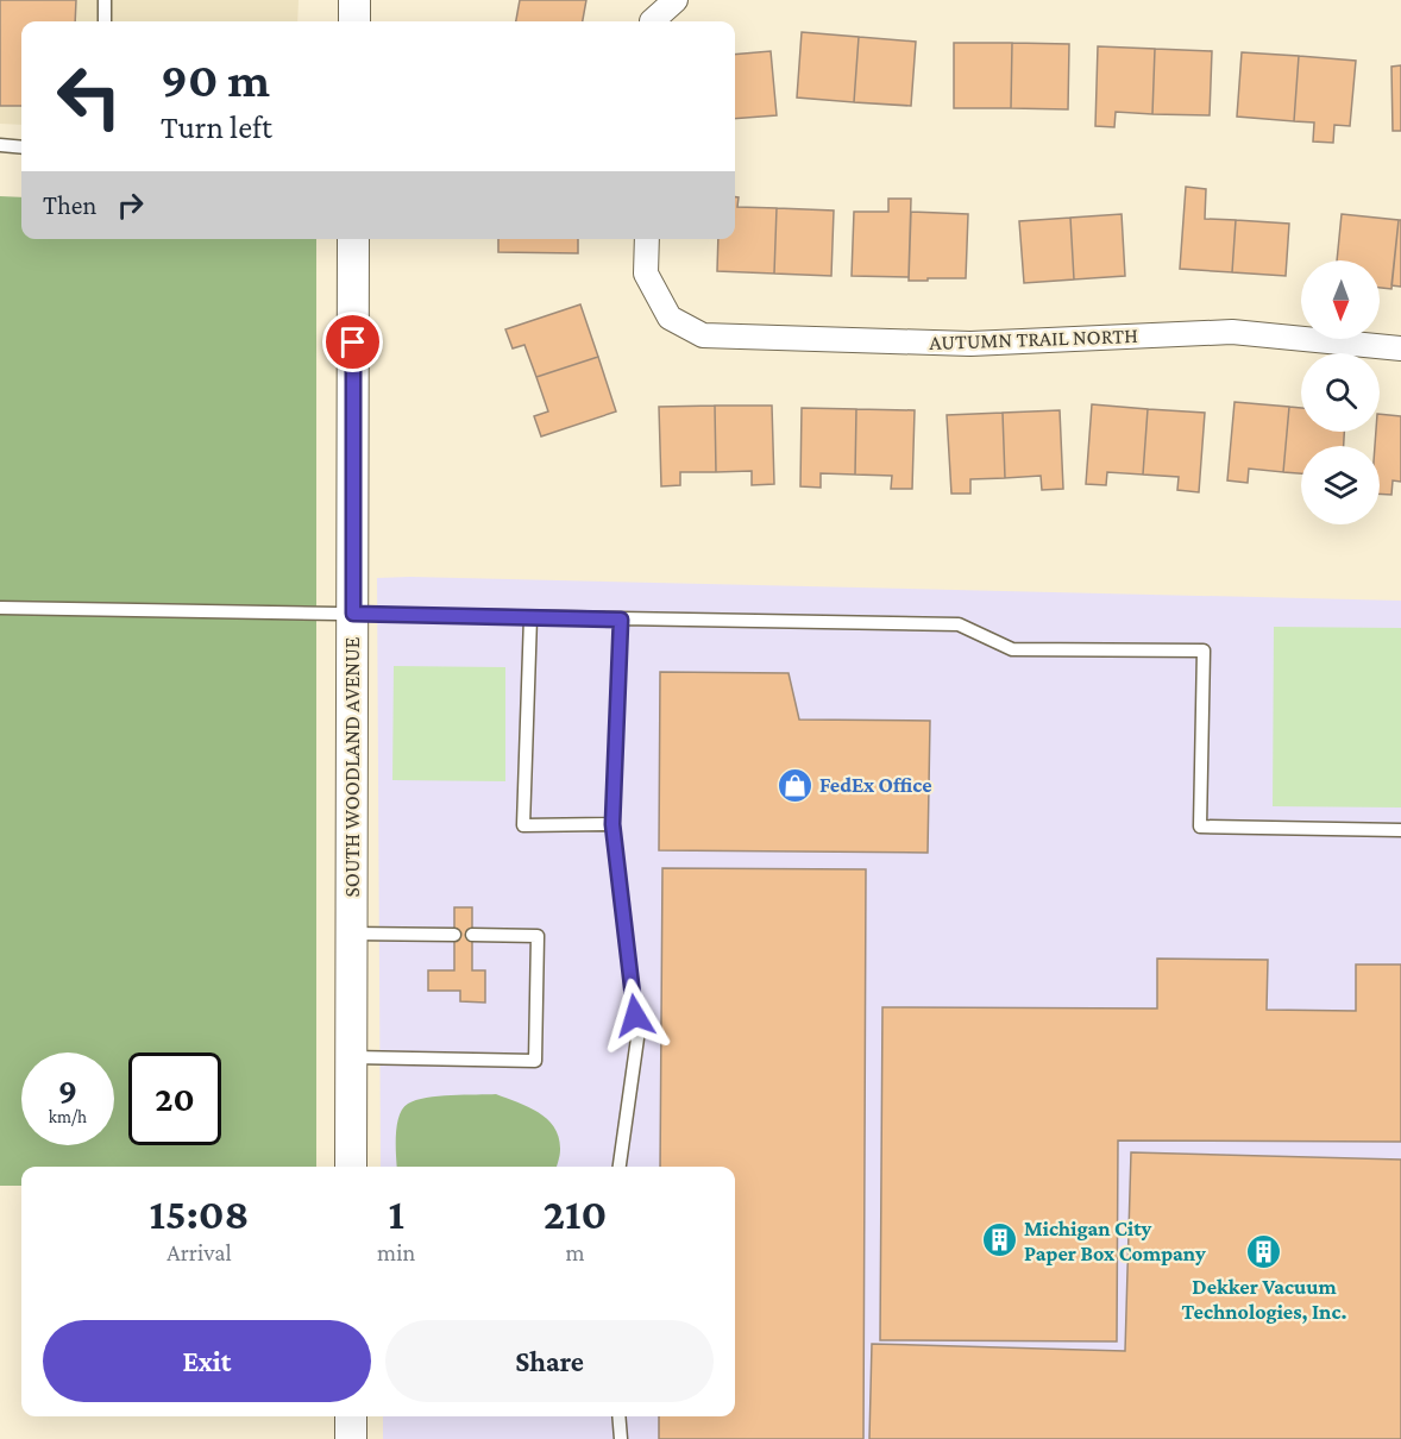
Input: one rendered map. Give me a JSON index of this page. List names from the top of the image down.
{
  "streets": {
    "street": ["AUTUMN TRAIL NORTH", "SOUTH WOODLAND AVENUE"]
  },
  "places": {
    "shop": ["FedEx Office"],
    "building": ["Michigan City Paper Box Company", "Dekker Vacuum Technologies, Inc."]
  },
  "north": "bottom",
  "page": {
    "turn": ["90 m", "Turn left"],
    "then": "Then",
    "speed": "9 km/h",
    "limit": "20",
    "eta": [
      "15:08",
      "Arrival",
      "1",
      "min",
      "210",
      "m"
    ],
    "buttons": ["Exit", "Share"]
  }
}
